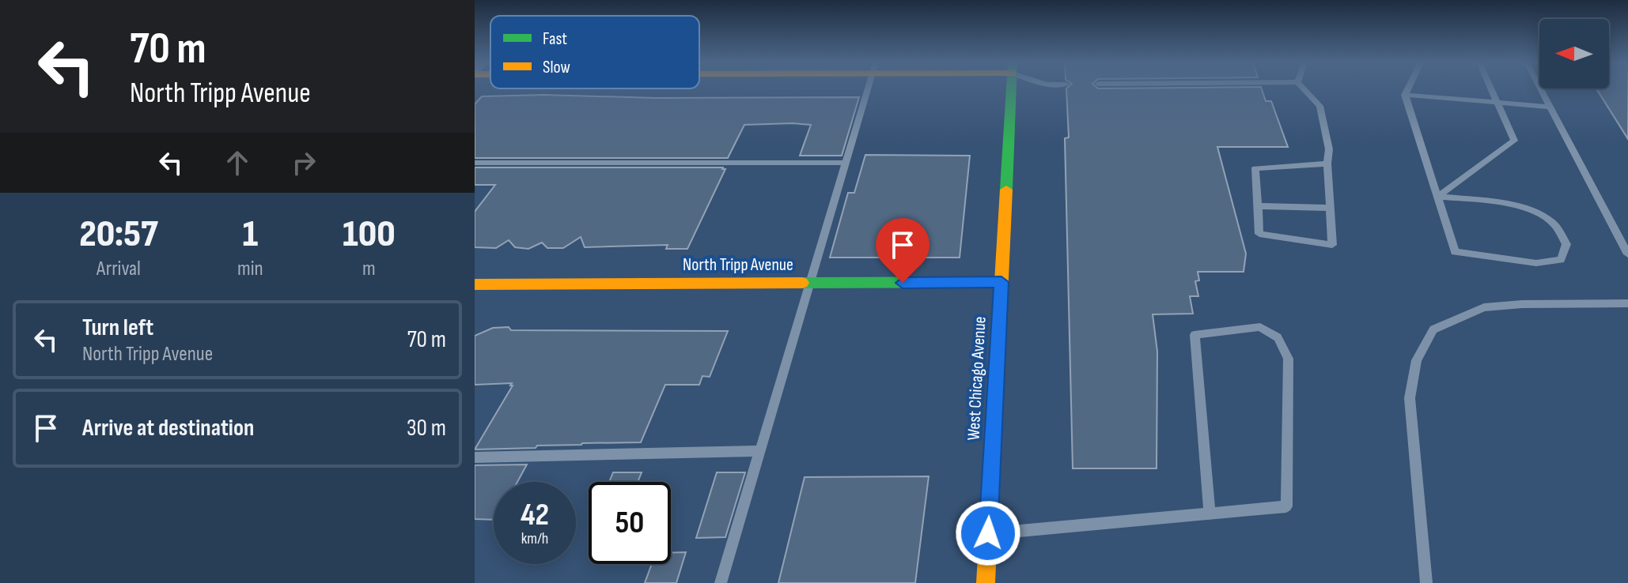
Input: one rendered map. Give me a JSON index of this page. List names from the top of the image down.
{
  "streets": {
    "street": ["North Tripp Avenue", "West Chicago Avenue"]
  },
  "crossings": [
    ["North Tripp Avenue", "West Chicago Avenue"]
  ],
  "legend": ["Fast", "Slow"],
  "north": "left",
  "page": {
    "turn": ["70 m", "North Tripp Avenue"],
    "eta": [
      "20:57",
      "Arrival",
      "1",
      "min",
      "100",
      "m"
    ],
    "list": [
      {
        "name": "Turn left",
        "note": "North Tripp Avenue",
        "value": "70 m"
      },
      {
        "name": "Arrive at destination",
        "value": "30 m"
      }
    ],
    "speed": "42 km/h",
    "limit": "50"
  }
}
